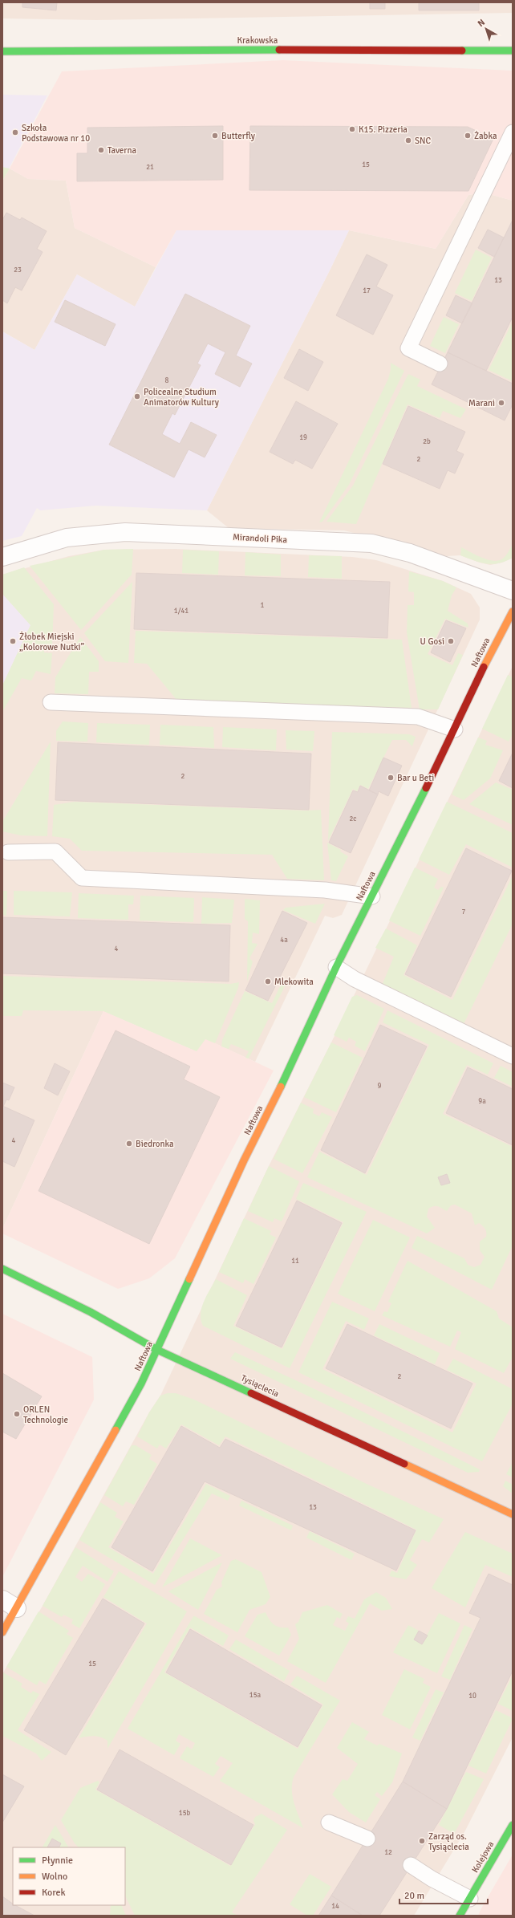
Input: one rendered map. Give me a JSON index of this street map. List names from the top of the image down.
{
  "streets": {
    "street": [
      "Krakowska",
      "Mirandoli Pika",
      "Naftowa",
      "Tysiąclecia",
      "Kolejowa"
    ]
  },
  "crossings": [
    ["Naftowa", "Tysiąclecia"]
  ],
  "places": [
    "K15. Pizzeria",
    "Szkoła Podstawowa nr 10",
    "Butterfly",
    "Żabka",
    "SNC",
    "Taverna",
    "Policealne Studium Animatorów Kultury",
    "Marani",
    "Żłobek Miejski „Kolorowe Nutki”",
    "U Gosi",
    "Bar u Beti",
    "Mlekowita",
    "Biedronka",
    "ORLEN Technologie",
    "Zarząd os. Tysiąclecia"
  ],
  "house_numbers": [
    "15",
    "21",
    "23",
    "13",
    "17",
    "8",
    "19",
    "2b",
    "2",
    "1",
    "1/41",
    "2",
    "2c",
    "7",
    "4a",
    "4",
    "9",
    "9a",
    "4",
    "11",
    "2",
    "13",
    "15",
    "15a",
    "10",
    "15b",
    "12",
    "14"
  ],
  "legend": ["Płynnie", "Wolno", "Korek"],
  "scale_bar": "20 m",
  "north": "top left"
}
